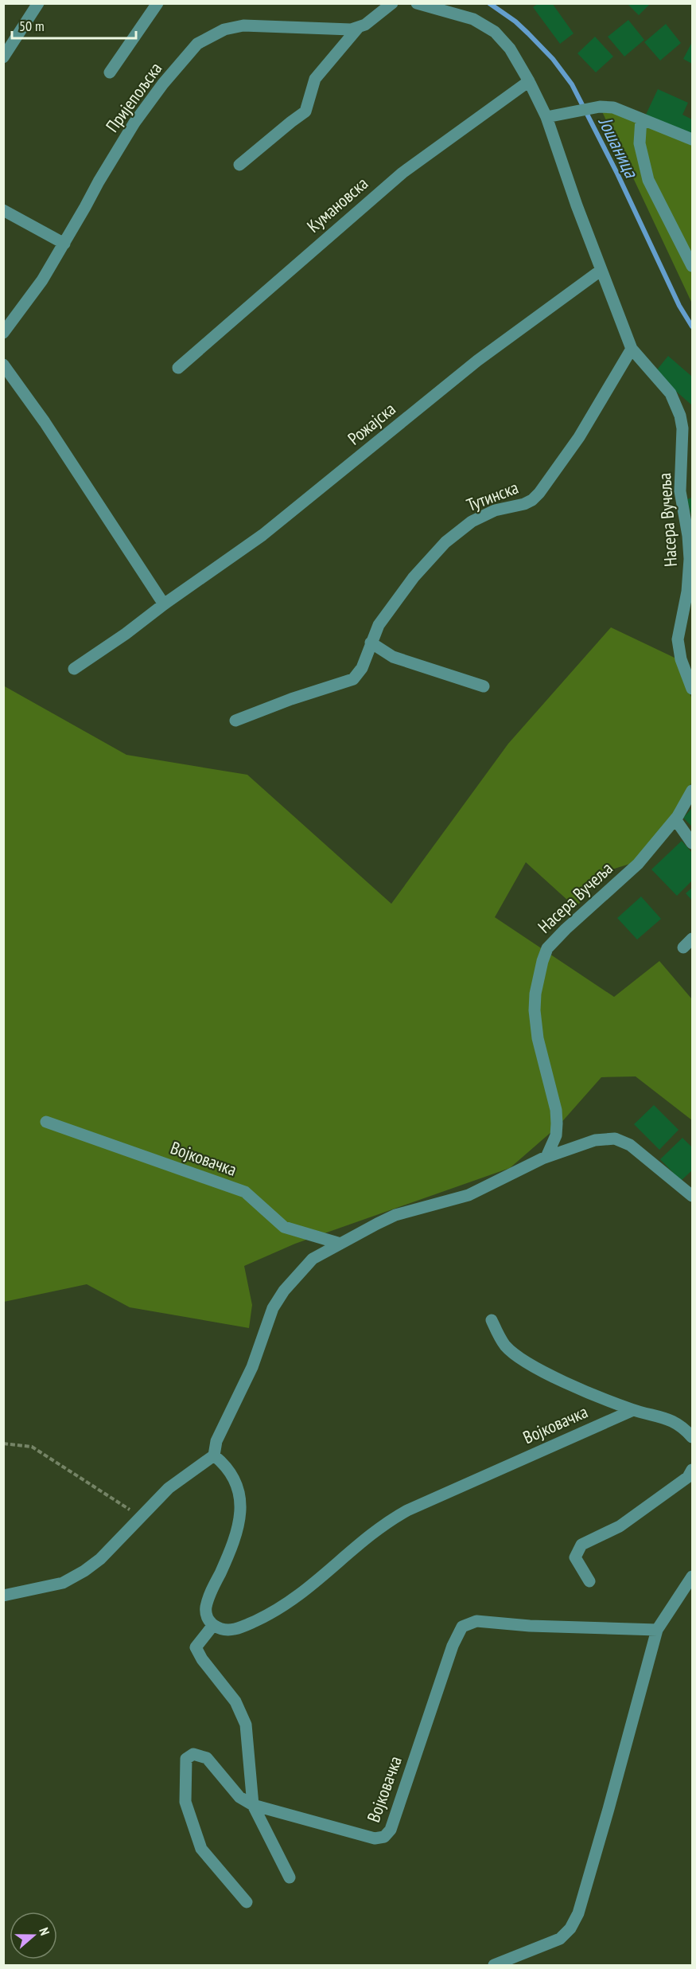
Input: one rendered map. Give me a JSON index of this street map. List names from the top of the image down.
{
  "streets": {
    "street": [
      "Пријепољска",
      "Кумановска",
      "Рожајска",
      "Тутинска",
      "Насера Вучеља",
      "Војковачка"
    ]
  },
  "crossings": [
    ["Тутинска", "Насера Вучеља"]
  ],
  "water": ["Јошаница"],
  "scale_bar": "50 m",
  "north": "right"
}
